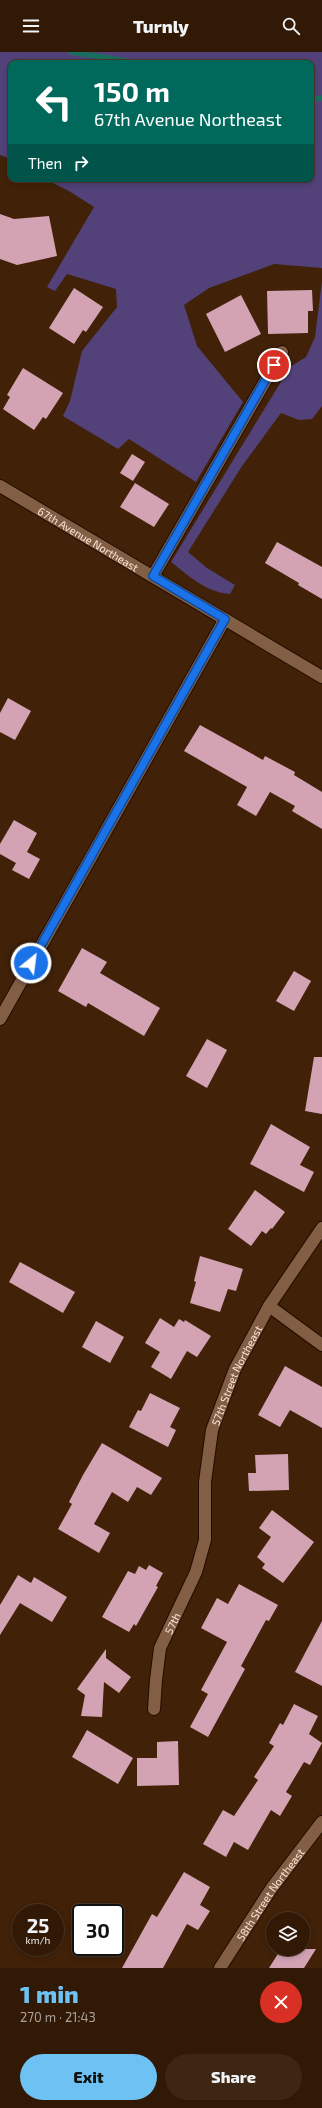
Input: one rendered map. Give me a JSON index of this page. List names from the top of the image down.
{
  "streets": {
    "street": [
      "67th Avenue Northeast",
      "57th Street Northeast",
      "57th",
      "58th Street Northeast"
    ]
  },
  "crossings": [
    ["57th Street Northeast", "57th"]
  ],
  "page": {
    "header": "Turnly",
    "turn": ["150 m", "67th Avenue Northeast"],
    "then": "Then",
    "speed": "25 km/h",
    "limit": "30",
    "heading": ["1 min", "270 m · 21:43"],
    "buttons": ["Exit", "Share"]
  }
}
